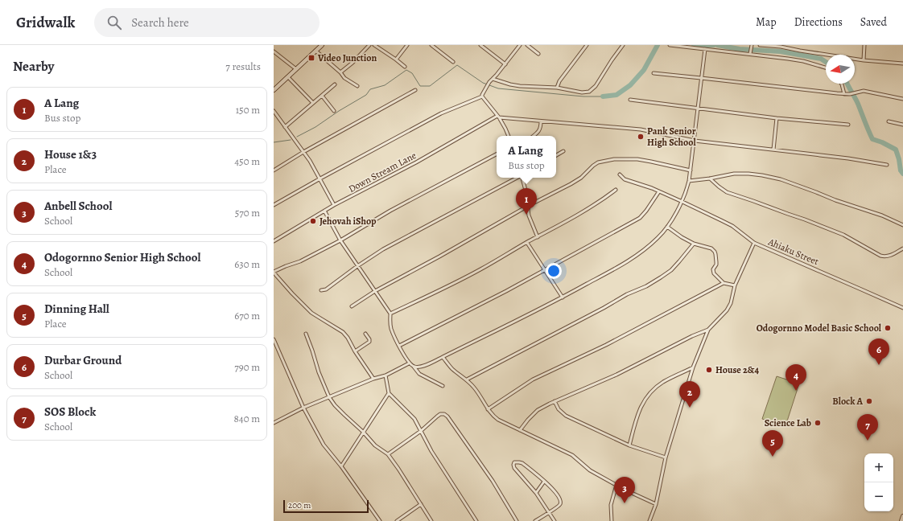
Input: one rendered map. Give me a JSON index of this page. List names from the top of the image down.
{
  "streets": {
    "street": ["Down Stream Lane", "Ahiaku Street"]
  },
  "places": {
    "transit": ["Video Junction"],
    "other": [
      "Pank Senior High School",
      "Jehovah iShop",
      "Odogornno Model Basic School",
      "House 2&4",
      "Block A",
      "Science Lab"
    ]
  },
  "scale_bar": "200 m",
  "north": "left",
  "page": {
    "header": "Gridwalk",
    "search": "Search here",
    "nav": ["Map", "Directions", "Saved"],
    "heading": ["Nearby", "7 results"],
    "list": [
      {
        "mark": "1",
        "name": "A Lang",
        "note": "Bus stop",
        "value": "150 m"
      },
      {
        "mark": "2",
        "name": "House 1&3",
        "note": "Place",
        "value": "450 m"
      },
      {
        "mark": "3",
        "name": "Anbell School",
        "note": "School",
        "value": "570 m"
      },
      {
        "mark": "4",
        "name": "Odogornno Senior High School",
        "note": "School",
        "value": "630 m"
      },
      {
        "mark": "5",
        "name": "Dinning Hall",
        "note": "Place",
        "value": "670 m"
      },
      {
        "mark": "6",
        "name": "Durbar Ground",
        "note": "School",
        "value": "790 m"
      },
      {
        "mark": "7",
        "name": "SOS Block",
        "note": "School",
        "value": "840 m"
      }
    ],
    "popup": ["A Lang", "Bus stop"],
    "pins": [
      "1",
      "6",
      "4",
      "2",
      "7",
      "5",
      "3"
    ],
    "map_buttons": ["+", "−"],
    "scale": "200 m"
  }
}
